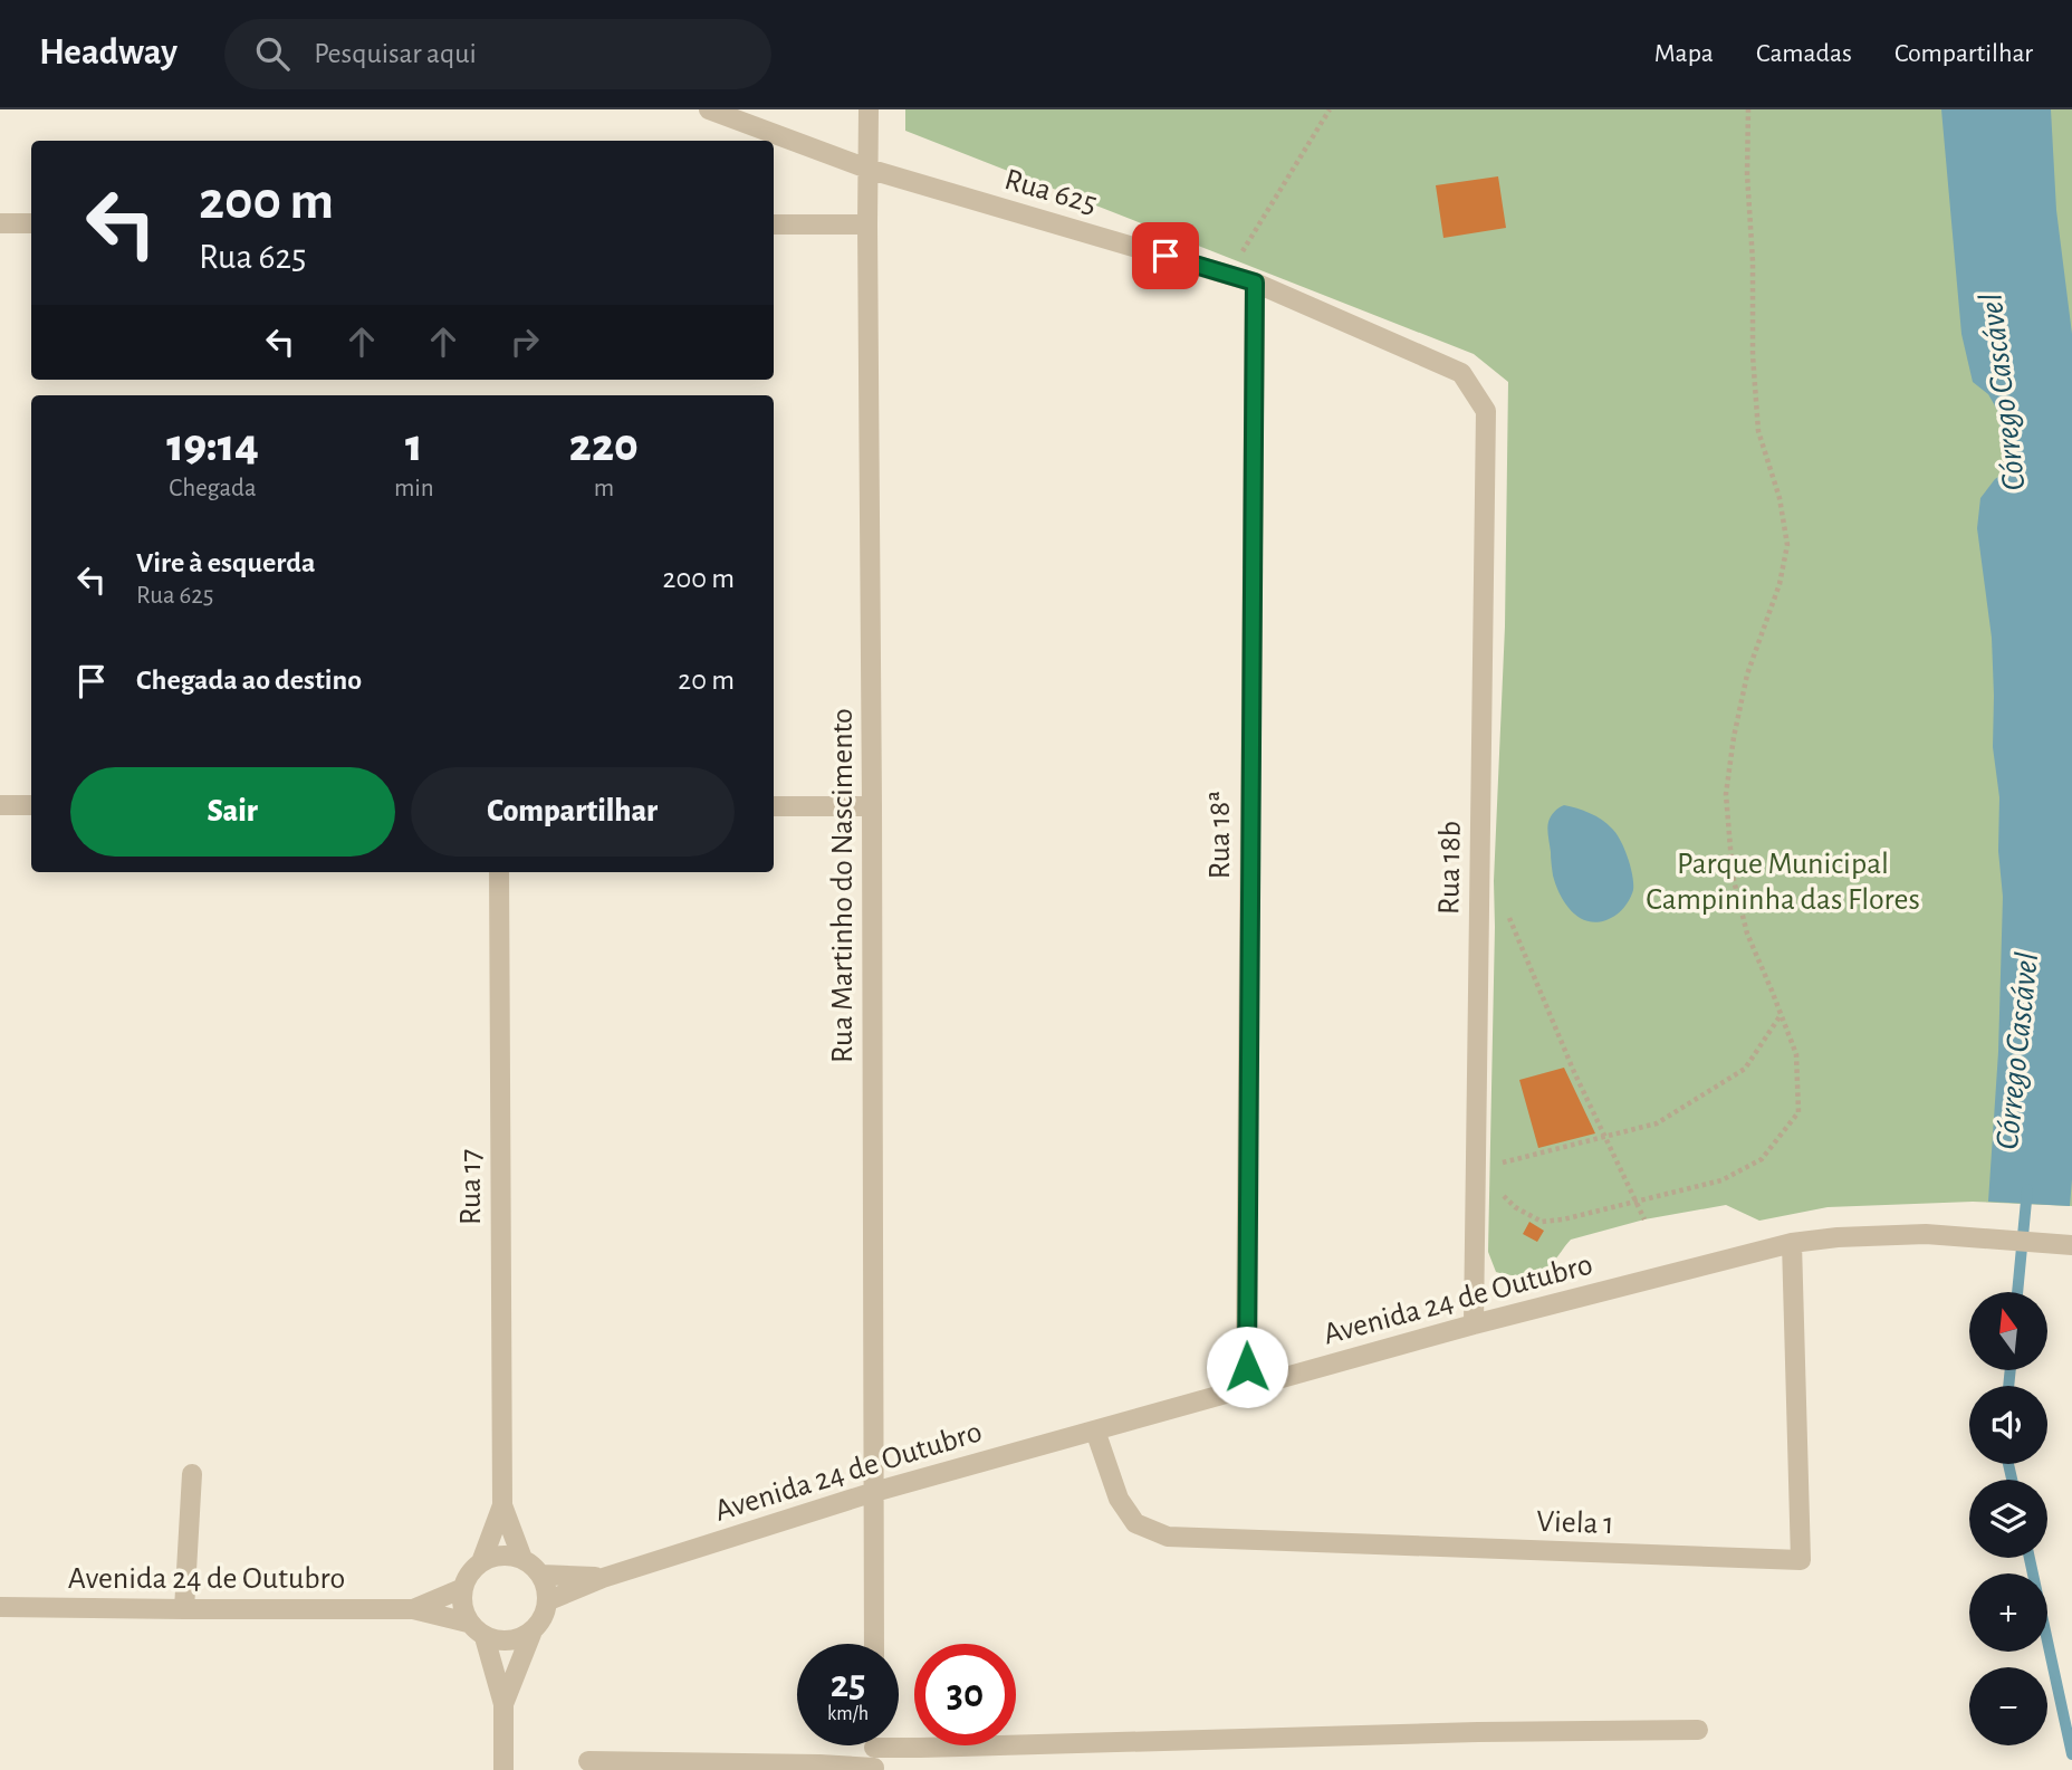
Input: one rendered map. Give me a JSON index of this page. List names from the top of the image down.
{
  "streets": {
    "street": [
      "Rua 625",
      "Rua 18ª",
      "Rua 18b",
      "Rua Martinho do Nascimento",
      "Rua 17",
      "Avenida 24 de Outubro",
      "Viela 1"
    ]
  },
  "crossings": [
    ["Rua 625", "Rua 18ª"],
    ["Rua 625", "Rua 18b"],
    ["Rua 625", "Rua Martinho do Nascimento"],
    ["Rua 18ª", "Avenida 24 de Outubro"],
    ["Rua 18b", "Avenida 24 de Outubro"],
    ["Rua Martinho do Nascimento", "Avenida 24 de Outubro"],
    ["Rua 17", "Avenida 24 de Outubro"],
    ["Avenida 24 de Outubro", "Viela 1"]
  ],
  "water": ["Córrego Cascável"],
  "parks": ["Parque Municipal Campininha das Flores"],
  "north": "top",
  "page": {
    "header": "Headway",
    "search": "Pesquisar aqui",
    "nav": ["Mapa", "Camadas", "Compartilhar"],
    "turn": ["200 m", "Rua 625"],
    "eta": [
      "19:14",
      "Chegada",
      "1",
      "min",
      "220",
      "m"
    ],
    "list": [
      {
        "name": "Vire à esquerda",
        "note": "Rua 625",
        "value": "200 m"
      },
      {
        "name": "Chegada ao destino",
        "value": "20 m"
      }
    ],
    "buttons": ["Sair", "Compartilhar"],
    "map_buttons": ["+", "−"],
    "speed": "25 km/h",
    "limit": "30"
  }
}
